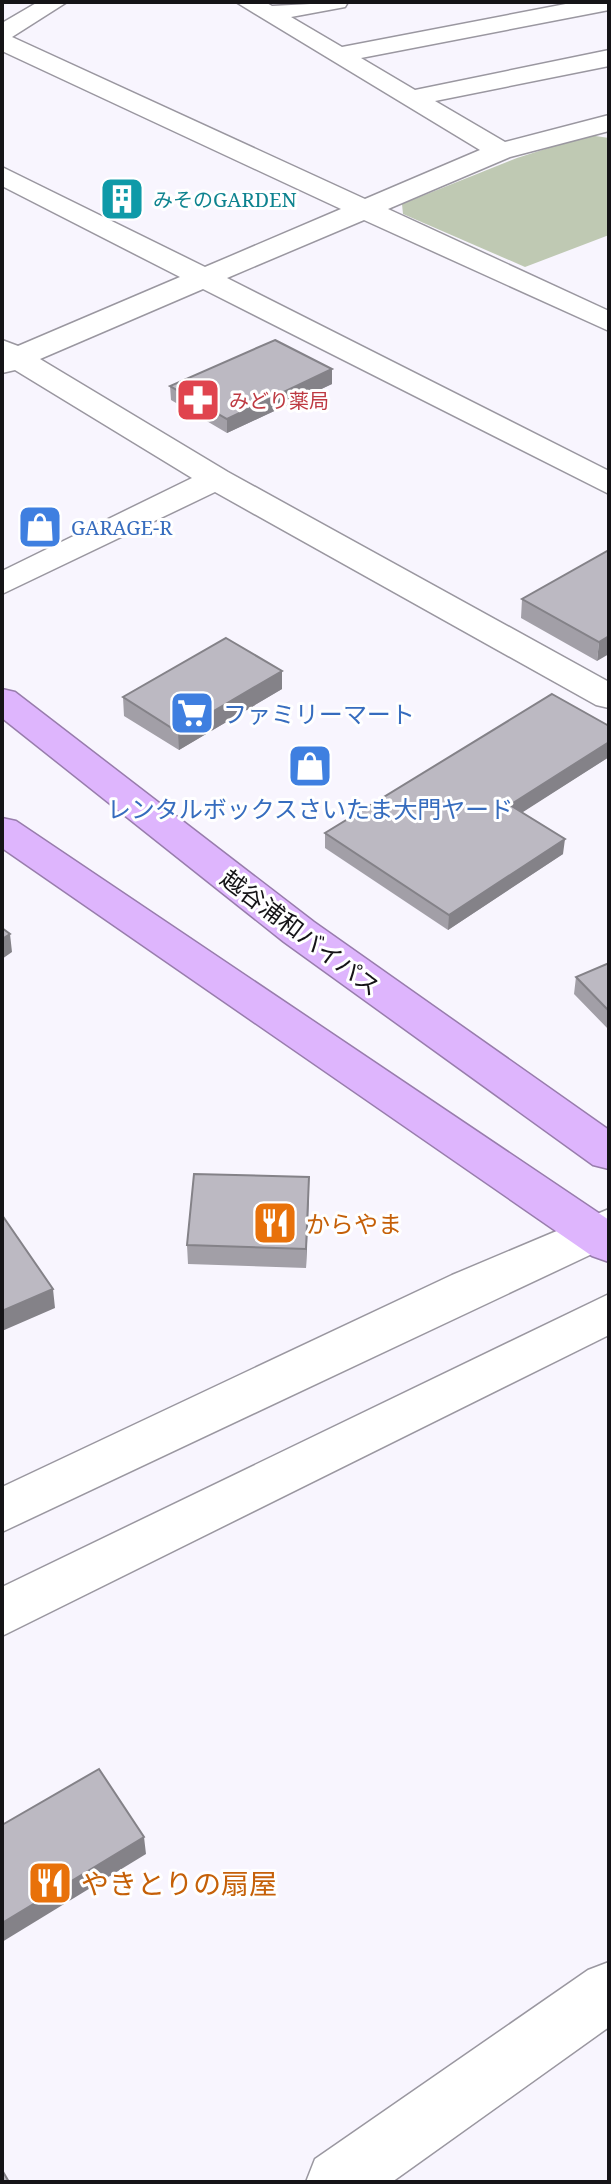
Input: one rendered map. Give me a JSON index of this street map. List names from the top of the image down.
{
  "streets": {
    "highway": ["越谷浦和バイパス"]
  },
  "places": {
    "building": ["みそのGARDEN"],
    "pharmacy": ["みどり薬局"],
    "shop": ["GARAGE-R", "レンタルボックスさいたま大門ヤード"],
    "supermarket": ["ファミリーマート"],
    "restaurant": ["からやま", "やきとりの扇屋"]
  }
}
